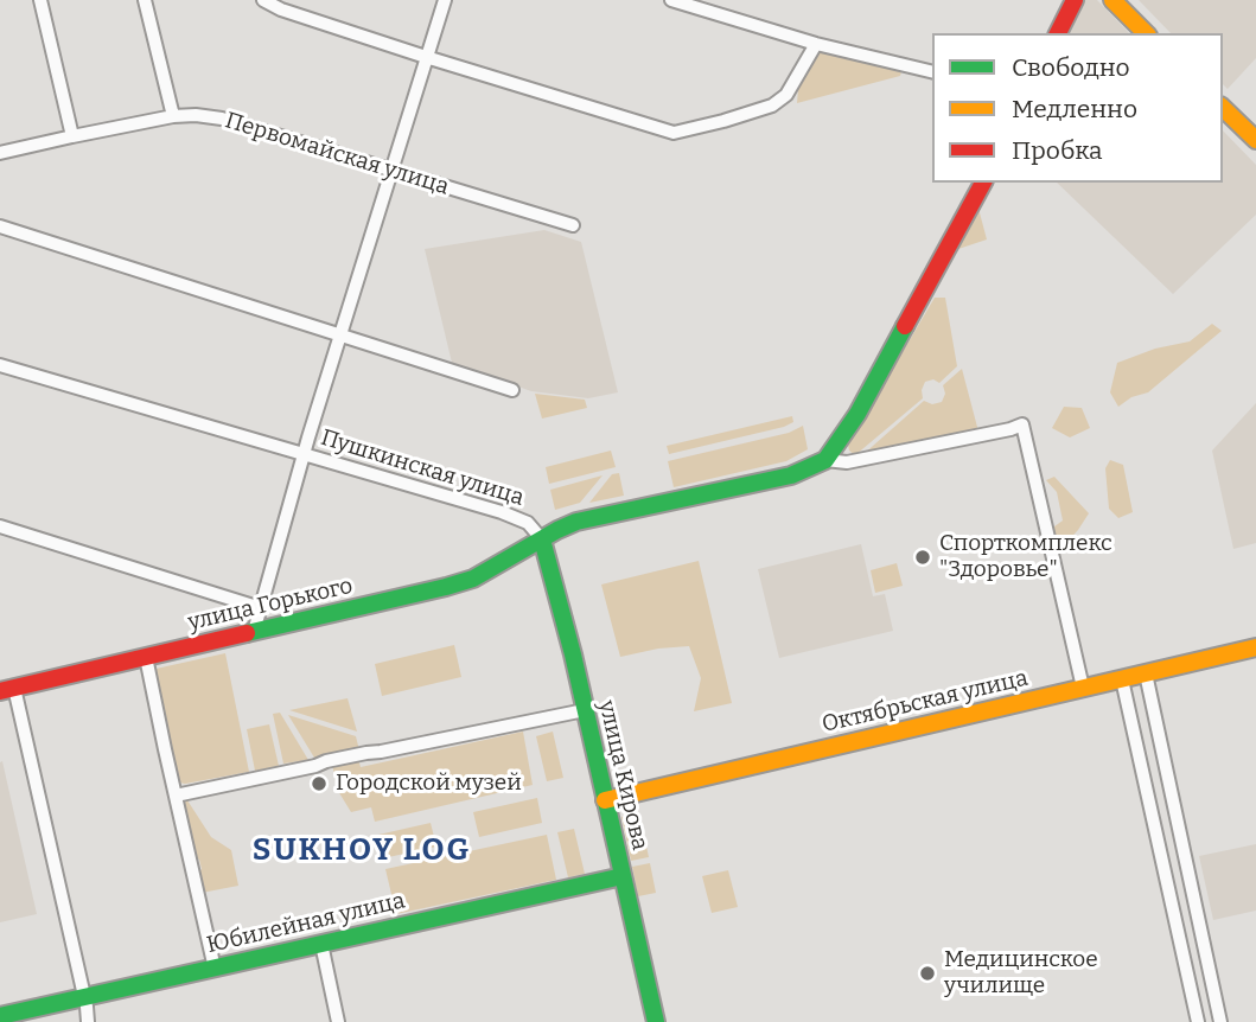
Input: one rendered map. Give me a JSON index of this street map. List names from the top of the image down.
{
  "streets": {
    "street": [
      "Первомайская улица",
      "Пушкинская улица",
      "улица Горького",
      "Октябрьская улица",
      "улица Кирова",
      "Юбилейная улица"
    ]
  },
  "crossings": [
    ["Пушкинская улица", "улица Горького"],
    ["Пушкинская улица", "улица Кирова"],
    ["улица Горького", "улица Кирова"],
    ["Октябрьская улица", "улица Кирова"],
    ["улица Кирова", "Юбилейная улица"]
  ],
  "districts": ["SUKHOY LOG"],
  "places": ["Спорткомплекс \"Здоровье\"", "Городской музей", "Медицинское училище"],
  "legend": ["Свободно", "Медленно", "Пробка"]
}
